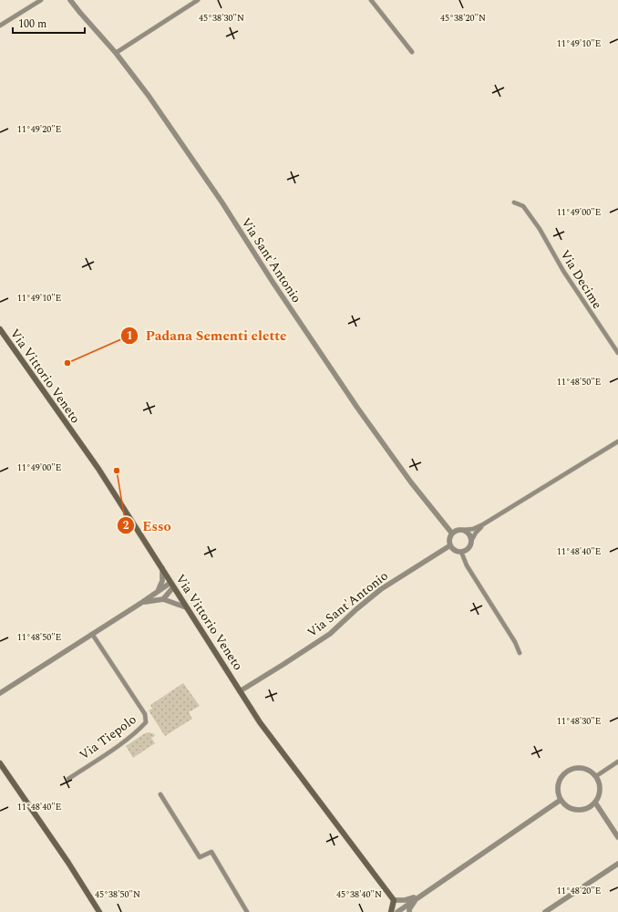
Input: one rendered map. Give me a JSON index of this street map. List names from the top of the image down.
{
  "streets": {
    "main road": ["Via Vittorio Veneto"],
    "street": ["Via Sant'Antonio", "Via Decime", "Via Tiepolo"]
  },
  "crossings": [
    ["Via Sant'Antonio", "Via Vittorio Veneto"]
  ],
  "places": ["Padana Sementi elette", "Esso"],
  "scale_bar": "100 m",
  "coordinates": [
    "45°38'30\"N",
    "45°38'20\"N",
    "11°49'10\"E",
    "11°49'20\"E",
    "11°49'00\"E",
    "11°48'50\"E",
    "11°48'40\"E",
    "11°48'30\"E",
    "11°48'20\"E",
    "45°38'50\"N",
    "45°38'40\"N"
  ]
}
